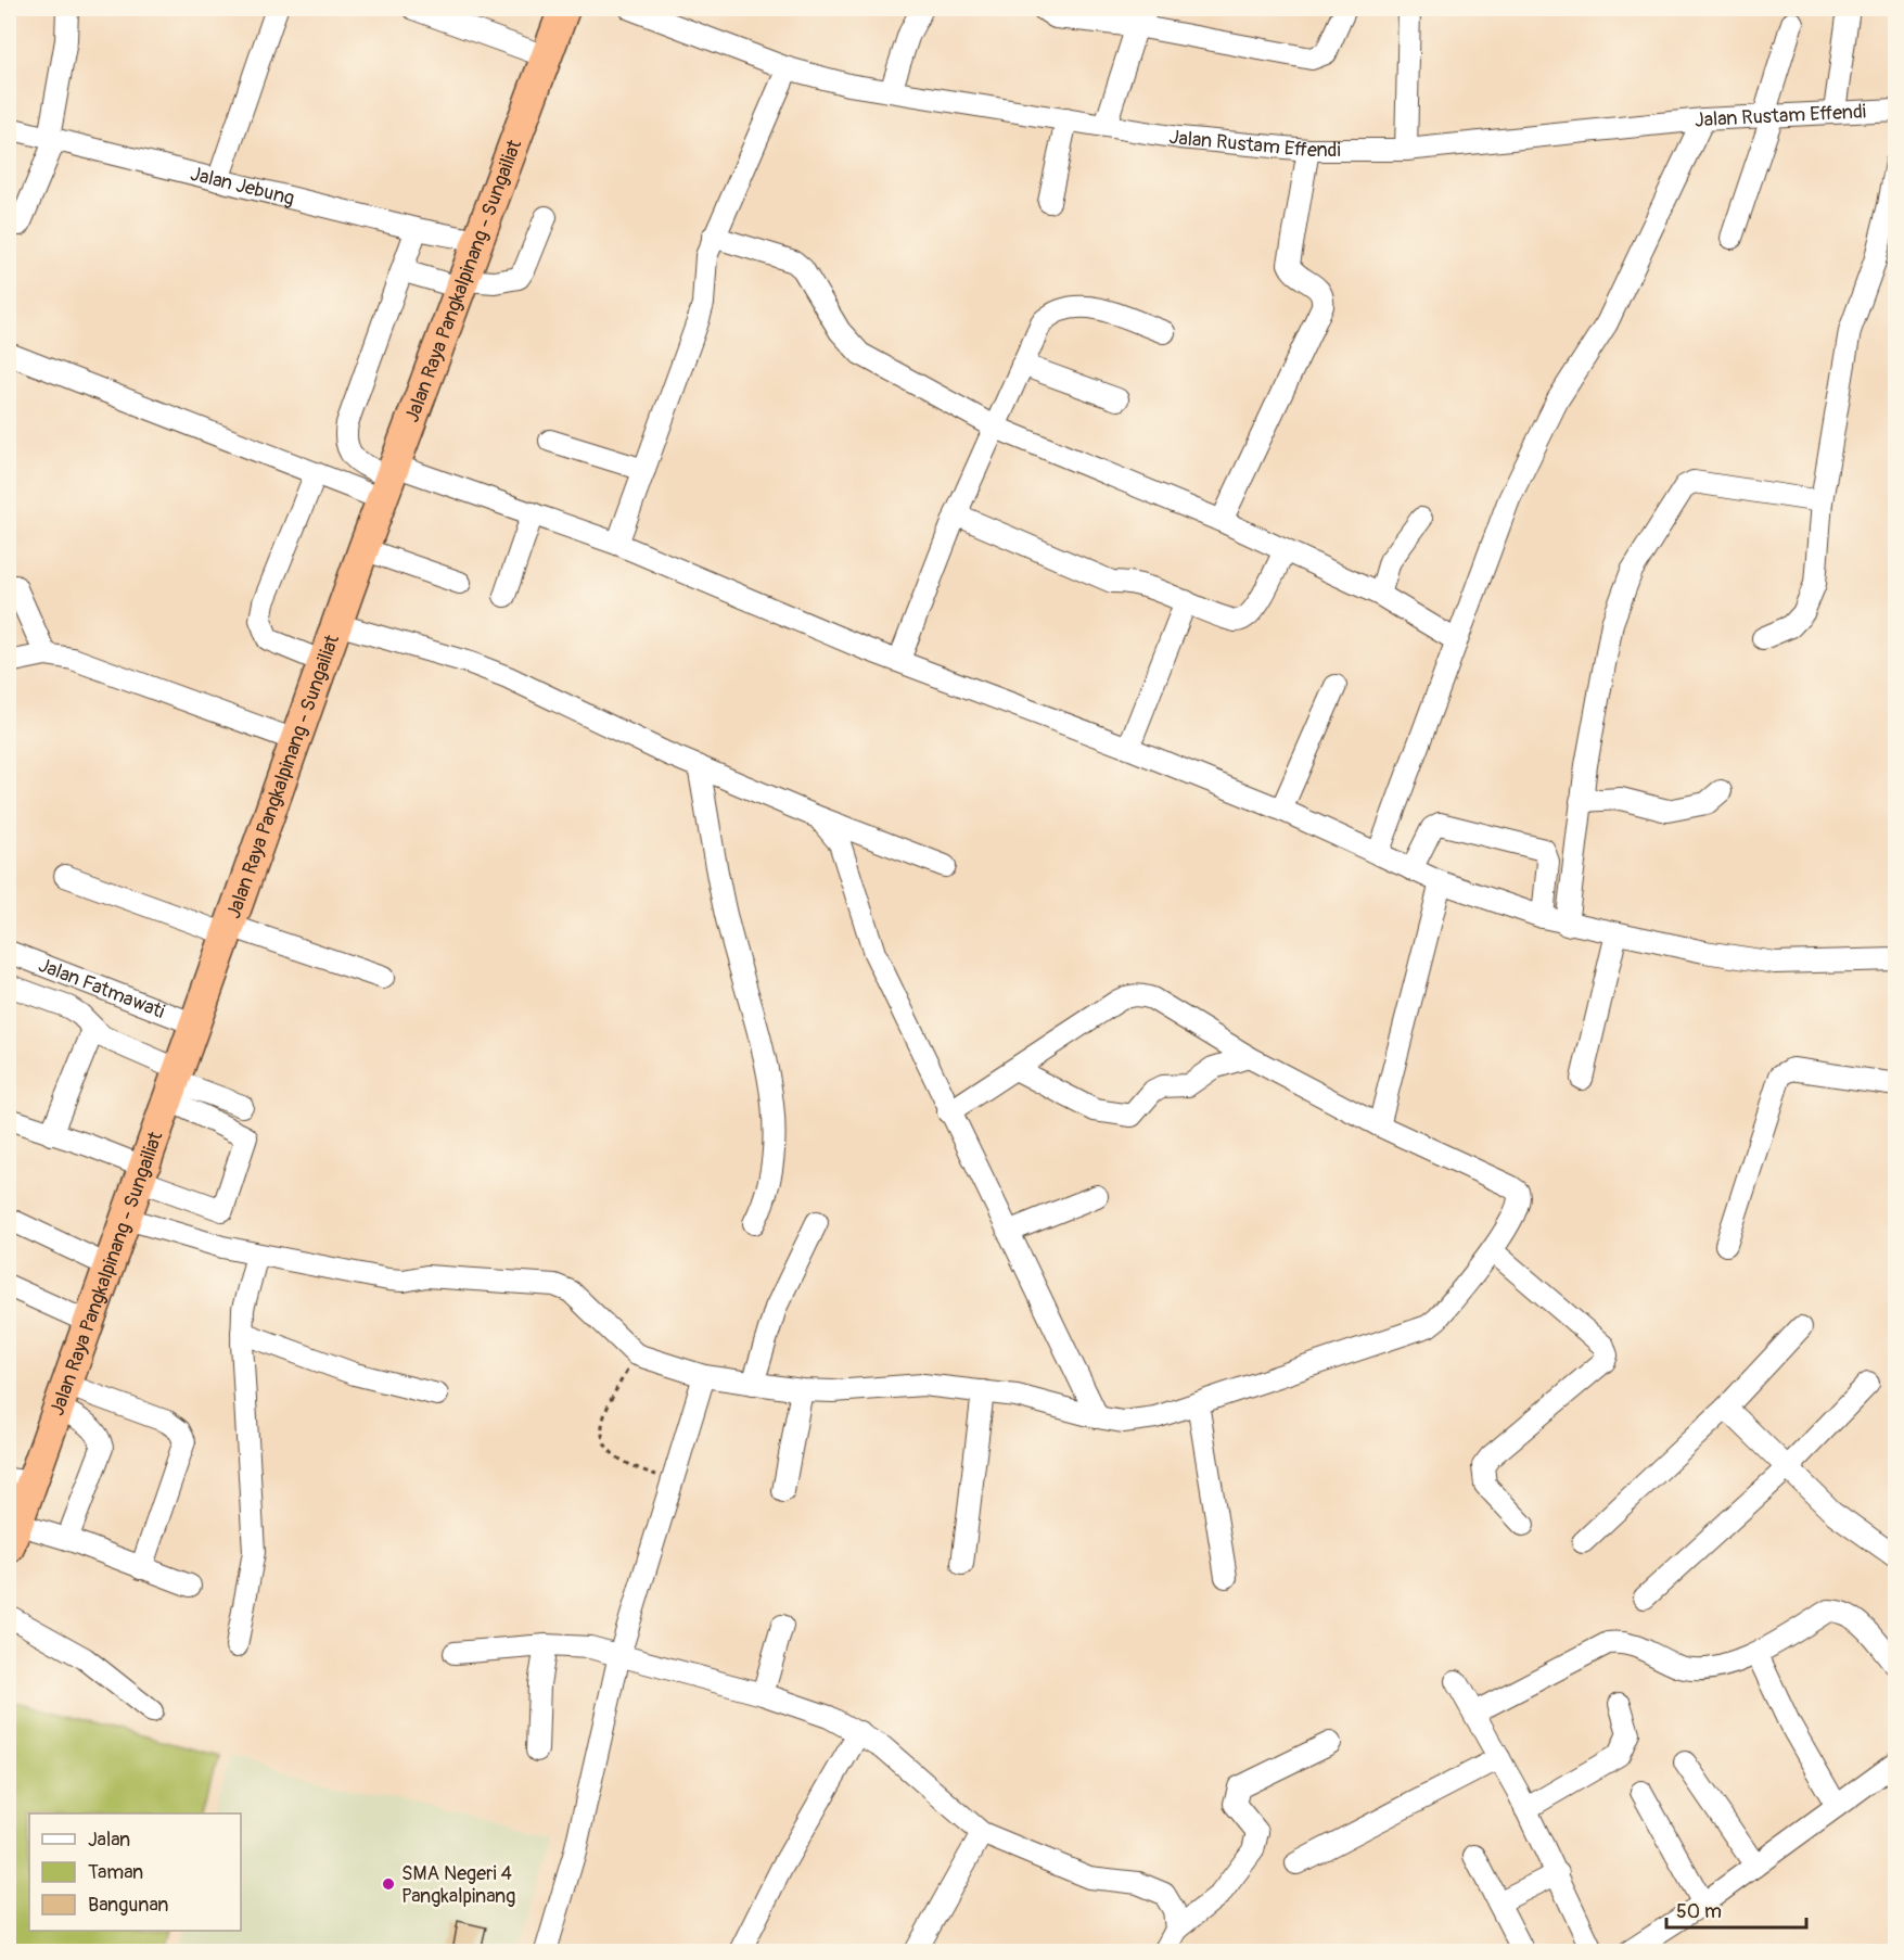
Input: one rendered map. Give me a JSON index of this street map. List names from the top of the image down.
{
  "streets": {
    "highway": ["Jalan Raya Pangkalpinang - Sungailiat"],
    "street": ["Jalan Rustam Effendi", "Jalan Jebung", "Jalan Fatmawati"]
  },
  "crossings": [
    ["Jalan Jebung", "Jalan Raya Pangkalpinang - Sungailiat"],
    ["Jalan Raya Pangkalpinang - Sungailiat", "Jalan Fatmawati"]
  ],
  "places": ["SMA Negeri 4 Pangkalpinang"],
  "legend": ["Jalan", "Taman", "Bangunan"],
  "scale_bar": "50 m"
}
